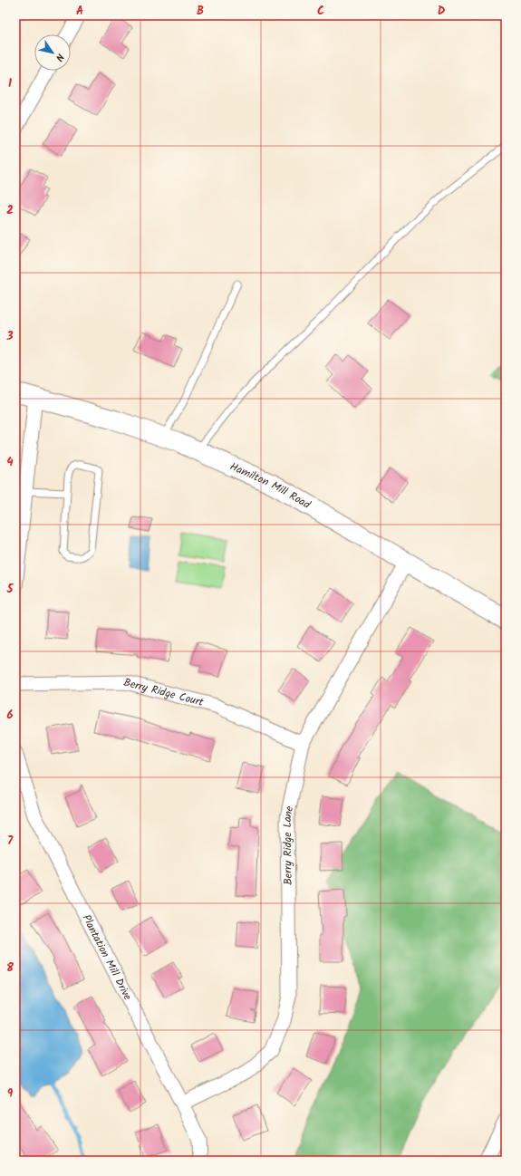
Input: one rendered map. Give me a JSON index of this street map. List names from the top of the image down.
{
  "streets": {
    "main road": ["Hamilton Mill Road"],
    "street": ["Berry Ridge Court", "Berry Ridge Lane", "Plantation Mill Drive"]
  },
  "crossings": [
    ["Hamilton Mill Road", "Berry Ridge Lane"],
    ["Berry Ridge Court", "Berry Ridge Lane"],
    ["Berry Ridge Lane", "Plantation Mill Drive"]
  ],
  "north": "bottom right",
  "grid": {
    "columns": [
      "A",
      "B",
      "C",
      "D"
    ],
    "rows": [
      "1",
      "2",
      "3",
      "4",
      "5",
      "6",
      "7",
      "8",
      "9"
    ]
  }
}
